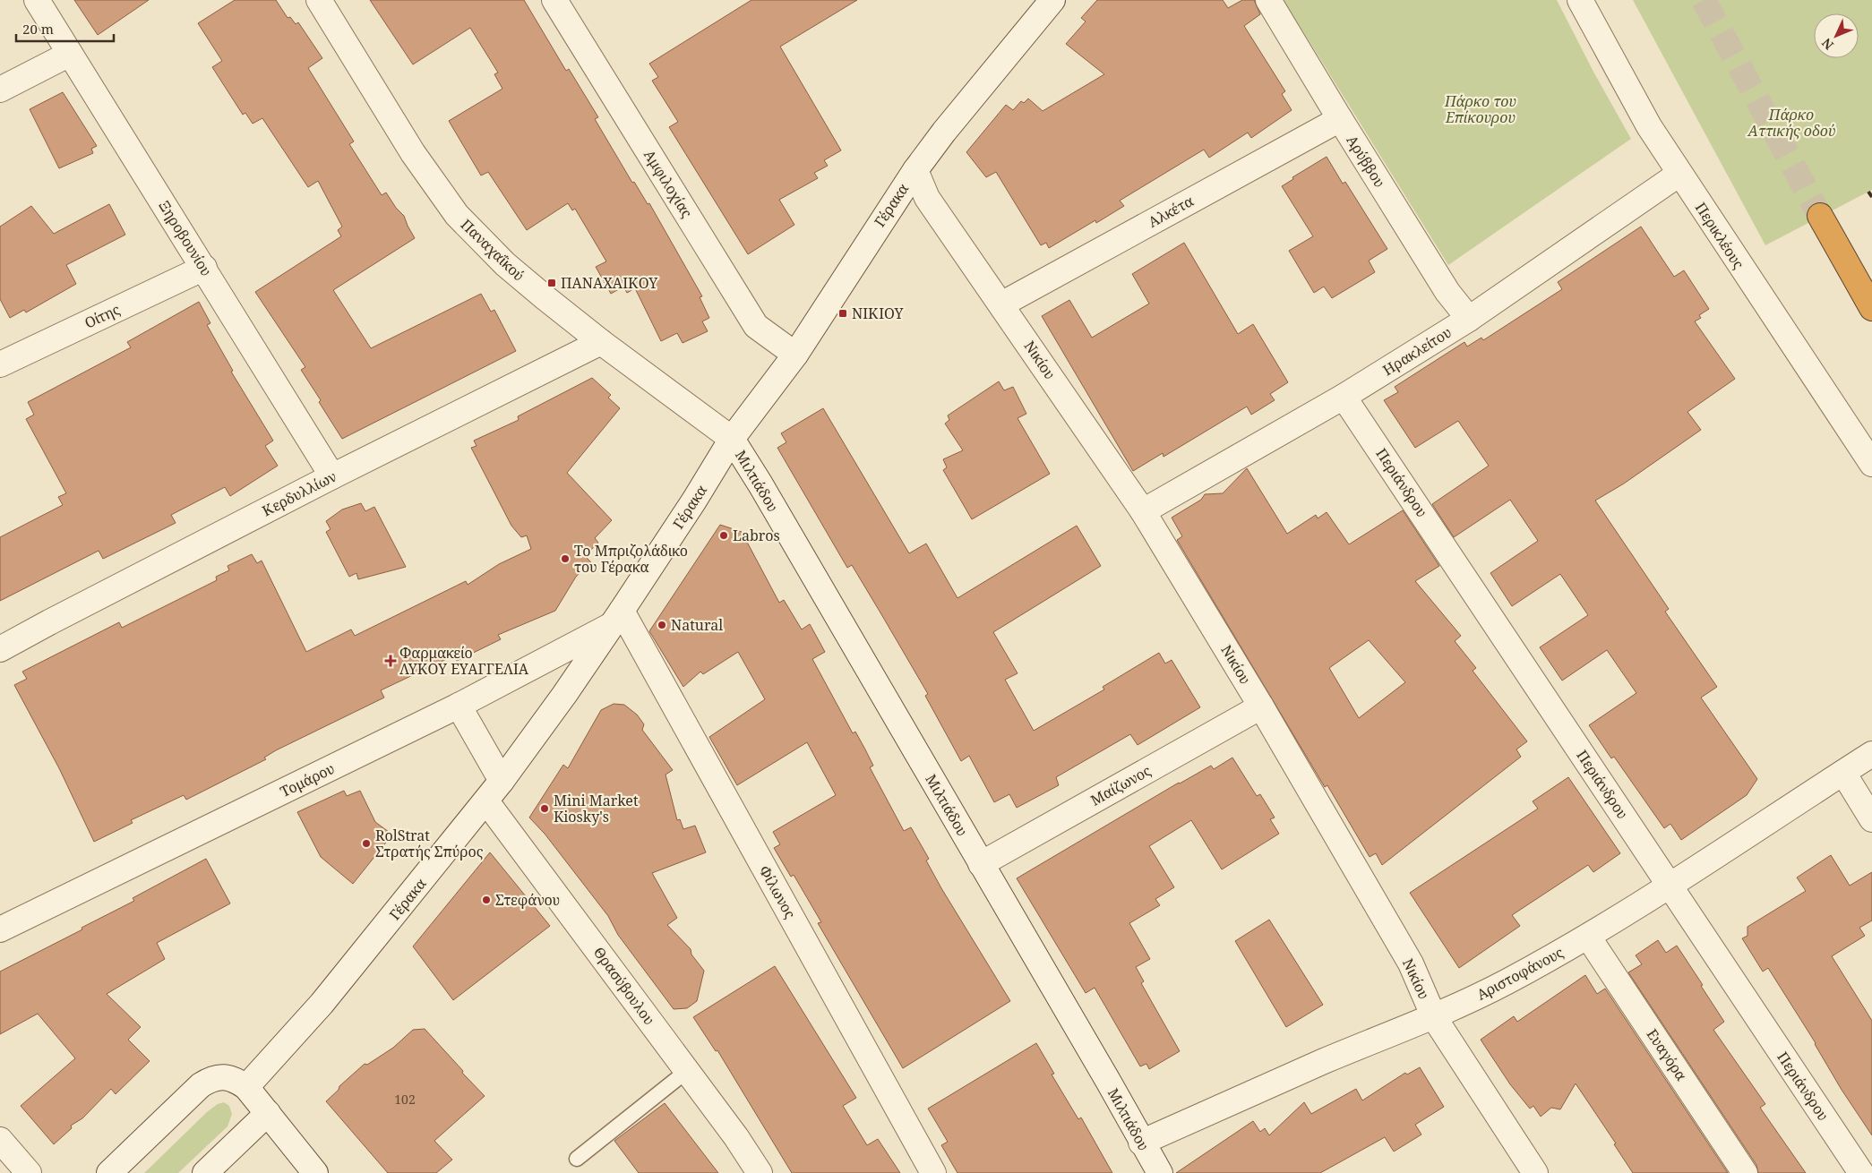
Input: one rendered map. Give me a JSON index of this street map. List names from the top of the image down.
{
  "streets": {
    "street": [
      "Αρύββου",
      "Αμφιλοχίας",
      "Γέρακα",
      "Αλκέτα",
      "Περικλέους",
      "Ξηροβουνίου",
      "Παναχαΐκού",
      "Οίτης",
      "Ηρακλείτου",
      "Νικίου",
      "Μιλτιάδου",
      "Περιάνδρου",
      "Κερδυλλίων",
      "Τομάρου",
      "Μαίζωνος",
      "Φίλωνος",
      "Αριστοφάνους",
      "Θρασύβουλου",
      "Ευαγόρα"
    ]
  },
  "crossings": [
    ["Αρύββου", "Αλκέτα"],
    ["Αρύββου", "Ηρακλείτου"],
    ["Αμφιλοχίας", "Γέρακα"],
    ["Γέρακα", "Παναχαΐκού"],
    ["Γέρακα", "Νικίου"],
    ["Γέρακα", "Μιλτιάδου"],
    ["Γέρακα", "Τομάρου"],
    ["Γέρακα", "Φίλωνος"],
    ["Γέρακα", "Θρασύβουλου"],
    ["Αλκέτα", "Νικίου"],
    ["Περικλέους", "Ηρακλείτου"],
    ["Ξηροβουνίου", "Οίτης"],
    ["Ξηροβουνίου", "Κερδυλλίων"],
    ["Παναχαΐκού", "Μιλτιάδου"],
    ["Παναχαΐκού", "Κερδυλλίων"],
    ["Ηρακλείτου", "Νικίου"],
    ["Ηρακλείτου", "Περιάνδρου"],
    ["Νικίου", "Μαίζωνος"],
    ["Νικίου", "Αριστοφάνους"],
    ["Μιλτιάδου", "Μαίζωνος"],
    ["Μιλτιάδου", "Αριστοφάνους"],
    ["Περιάνδρου", "Αριστοφάνους"],
    ["Τομάρου", "Φίλωνος"],
    ["Αριστοφάνους", "Ευαγόρα"]
  ],
  "parks": ["Πάρκο του Επίκουρου", "Πάρκο Αττικής οδού"],
  "places": {
    "transit": ["ΠΑΝΑΧΑΙΚΟΥ", "ΝΙΚΙΟΥ"],
    "other": [
      "Labros",
      "Το Μπριζολάδικο του Γέρακα",
      "Natural",
      "Mini Market Kiosky's",
      "RolStrat Στρατής Σπύρος",
      "Στεφάνου"
    ],
    "health": ["Φαρμακείο ΛΥΚΟΥ ΕΥΑΓΓΕΛΙΑ"]
  },
  "house_numbers": ["102"],
  "scale_bar": "20 m",
  "north": "bottom left"
}
